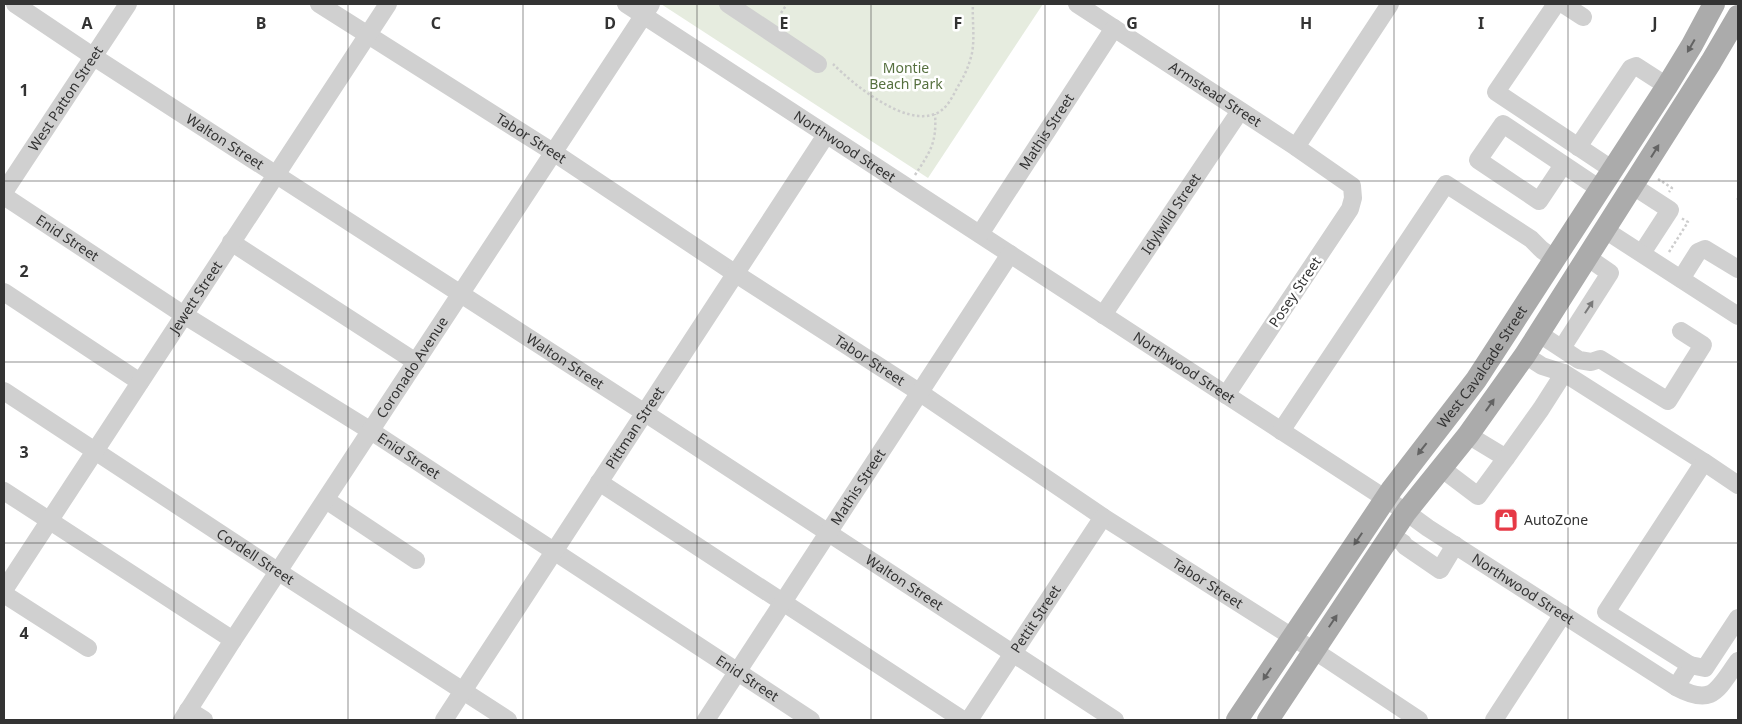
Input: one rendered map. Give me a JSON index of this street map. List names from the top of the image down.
{
  "streets": {
    "main road": ["West Cavalcade Street"],
    "street": [
      "Armstead Street",
      "West Patton Street",
      "Mathis Street",
      "Tabor Street",
      "Walton Street",
      "Northwood Street",
      "Idylwild Street",
      "Enid Street",
      "Posey Street",
      "Jewett Street",
      "Coronado Avenue",
      "Pittman Street",
      "Cordell Street",
      "Pettit Street"
    ]
  },
  "crossings": [
    ["Armstead Street", "Mathis Street"],
    ["Armstead Street", "Idylwild Street"],
    ["Armstead Street", "Posey Street"],
    ["West Patton Street", "Walton Street"],
    ["Mathis Street", "Tabor Street"],
    ["Mathis Street", "Walton Street"],
    ["Mathis Street", "Northwood Street"],
    ["Mathis Street", "Enid Street"],
    ["Tabor Street", "Jewett Street"],
    ["Tabor Street", "West Cavalcade Street"],
    ["Tabor Street", "Coronado Avenue"],
    ["Tabor Street", "Pittman Street"],
    ["Tabor Street", "Pettit Street"],
    ["Walton Street", "Jewett Street"],
    ["Walton Street", "Coronado Avenue"],
    ["Walton Street", "Pittman Street"],
    ["Walton Street", "Pettit Street"],
    ["Northwood Street", "Idylwild Street"],
    ["Northwood Street", "Posey Street"],
    ["Northwood Street", "West Cavalcade Street"],
    ["Northwood Street", "Coronado Avenue"],
    ["Northwood Street", "Pittman Street"],
    ["Enid Street", "Jewett Street"],
    ["Enid Street", "Coronado Avenue"],
    ["Enid Street", "Pittman Street"],
    ["Jewett Street", "Cordell Street"],
    ["Coronado Avenue", "Cordell Street"],
    ["Pittman Street", "Cordell Street"]
  ],
  "parks": ["Montie Beach Park"],
  "places": {
    "shop": ["AutoZone"]
  },
  "grid": {
    "columns": [
      "A",
      "B",
      "C",
      "D",
      "E",
      "F",
      "G",
      "H",
      "I",
      "J"
    ],
    "rows": [
      "1",
      "2",
      "3",
      "4"
    ]
  }
}
